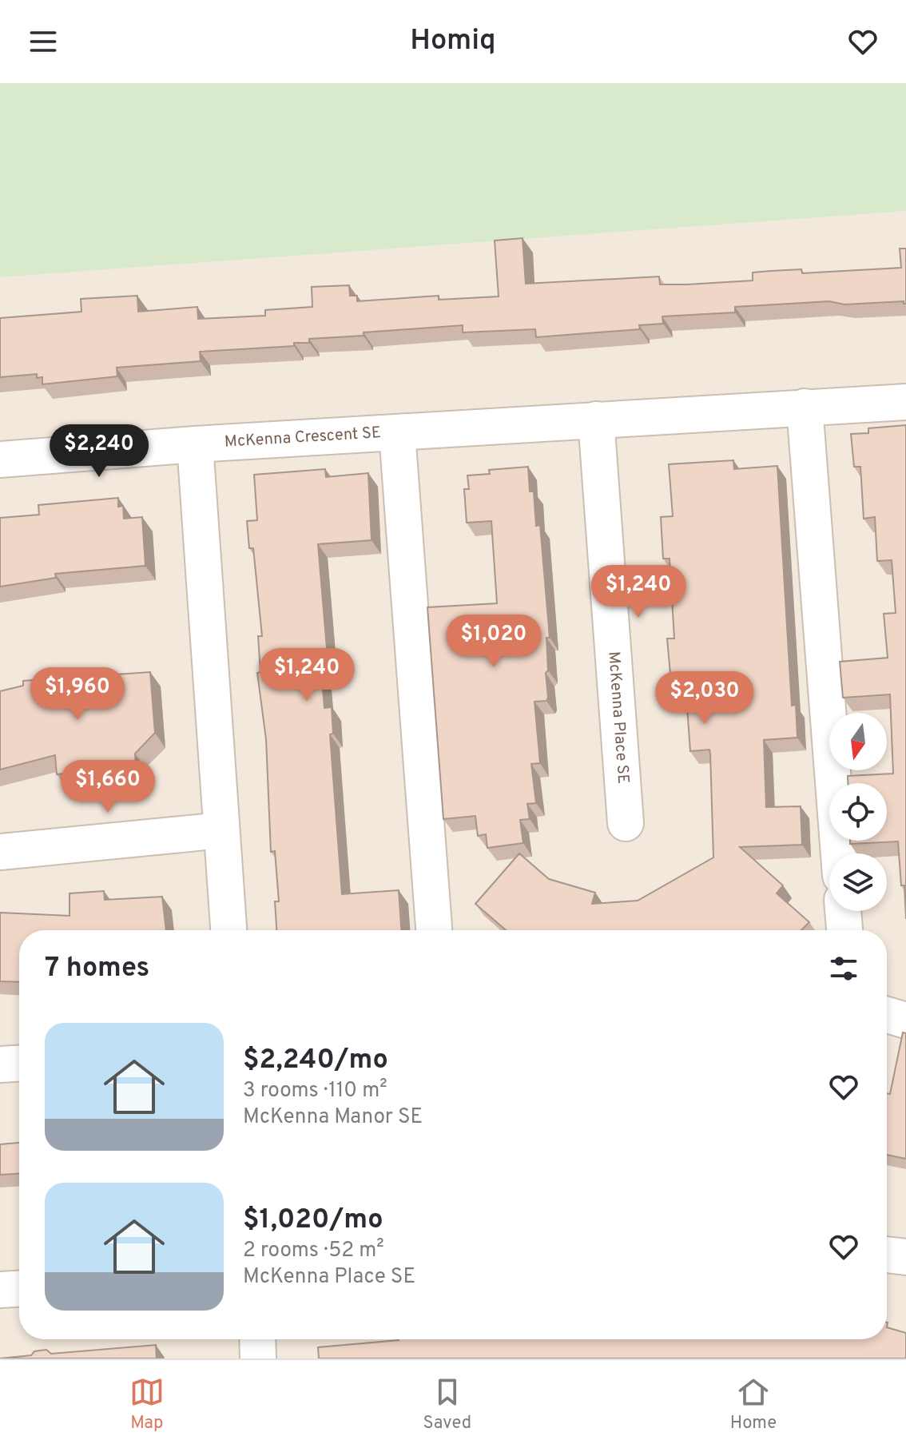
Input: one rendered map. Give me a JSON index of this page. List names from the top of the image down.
{
  "streets": {
    "street": ["McKenna Crescent SE", "McKenna Place SE"]
  },
  "crossings": [
    ["McKenna Crescent SE", "McKenna Place SE"]
  ],
  "north": "bottom",
  "page": {
    "header": "Homiq",
    "price": [
      "$2,240",
      "$1,240",
      "$1,020",
      "$1,240",
      "$1,960",
      "$2,030",
      "$1,660"
    ],
    "heading": "7 homes",
    "list": [
      {
        "name": "$2,240/mo",
        "note": "3 rooms · 110 m² · McKenna Manor SE"
      },
      {
        "name": "$1,020/mo",
        "note": "2 rooms · 52 m² · McKenna Place SE"
      }
    ],
    "tabs": ["Map", "Saved", "Home"]
  }
}
